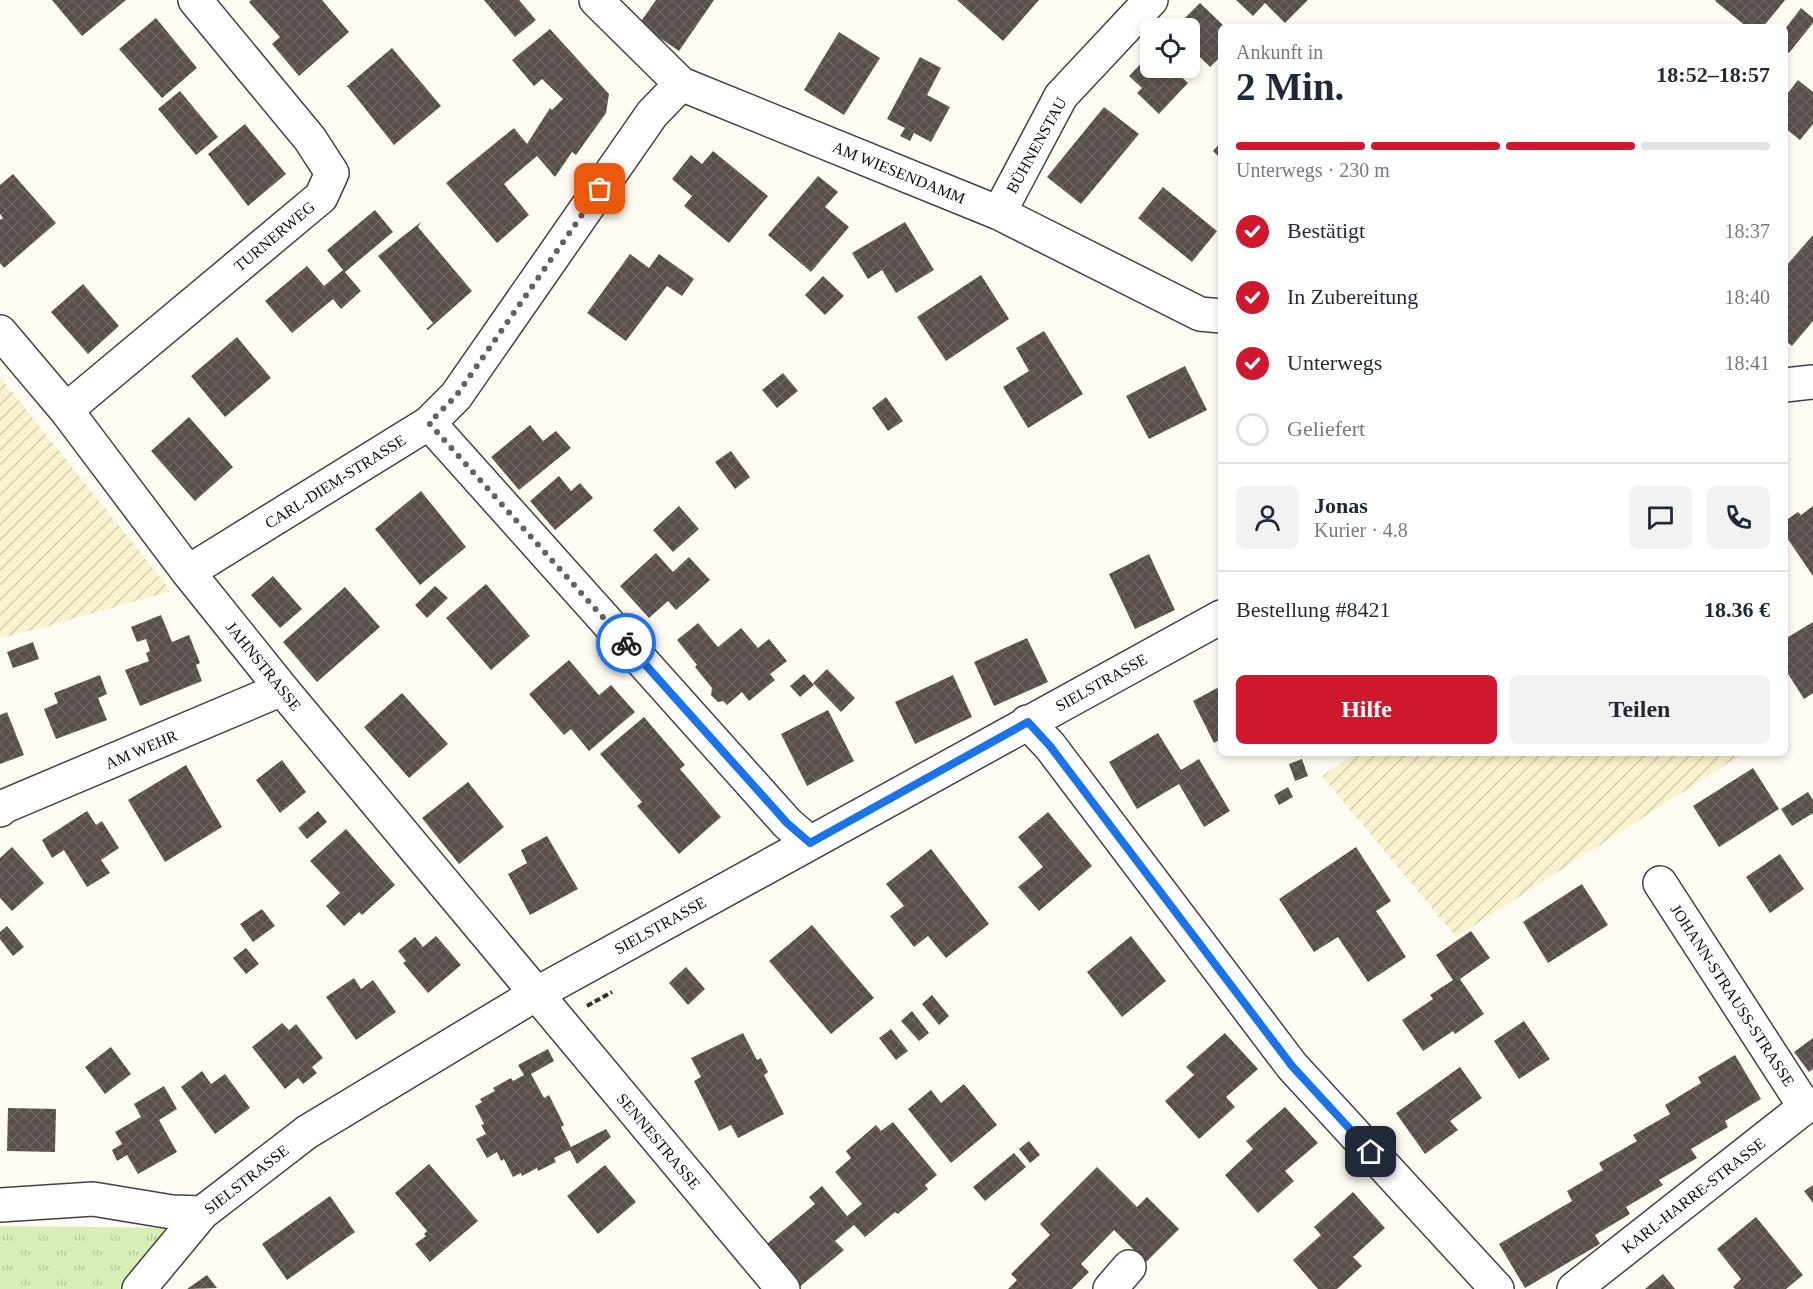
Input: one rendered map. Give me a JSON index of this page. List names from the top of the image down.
{
  "streets": {
    "street": [
      "BÜHNENSTAU",
      "AM WIESENDAMM",
      "TURNERWEG",
      "CARL-DIEM-STRASSE",
      "JAHNSTRASSE",
      "SIELSTRASSE",
      "AM WEHR",
      "JOHANN-STRAUSS-STRASSE",
      "SENNESTRASSE",
      "KARL-HARRE-STRASSE"
    ]
  },
  "crossings": [
    ["BÜHNENSTAU", "AM WIESENDAMM"],
    ["AM WIESENDAMM", "CARL-DIEM-STRASSE"],
    ["TURNERWEG", "JAHNSTRASSE"],
    ["CARL-DIEM-STRASSE", "JAHNSTRASSE"],
    ["JAHNSTRASSE", "SIELSTRASSE"],
    ["JAHNSTRASSE", "AM WEHR"],
    ["JAHNSTRASSE", "SENNESTRASSE"],
    ["SIELSTRASSE", "SENNESTRASSE"],
    ["JOHANN-STRAUSS-STRASSE", "KARL-HARRE-STRASSE"]
  ],
  "page": {
    "heading": ["2 Min.", "Ankunft in", "18:52–18:57"],
    "panel": [
      "Jonas",
      "Kurier · 4.8",
      "Bestellung #8421",
      "18.36 €"
    ],
    "bar": "Unterwegs · 230 m",
    "list": [
      ["Bestätigt", "18:37"],
      ["In Zubereitung", "18:40"],
      ["Unterwegs", "18:41"],
      "Geliefert"
    ],
    "buttons": ["Hilfe", "Teilen"]
  }
}
